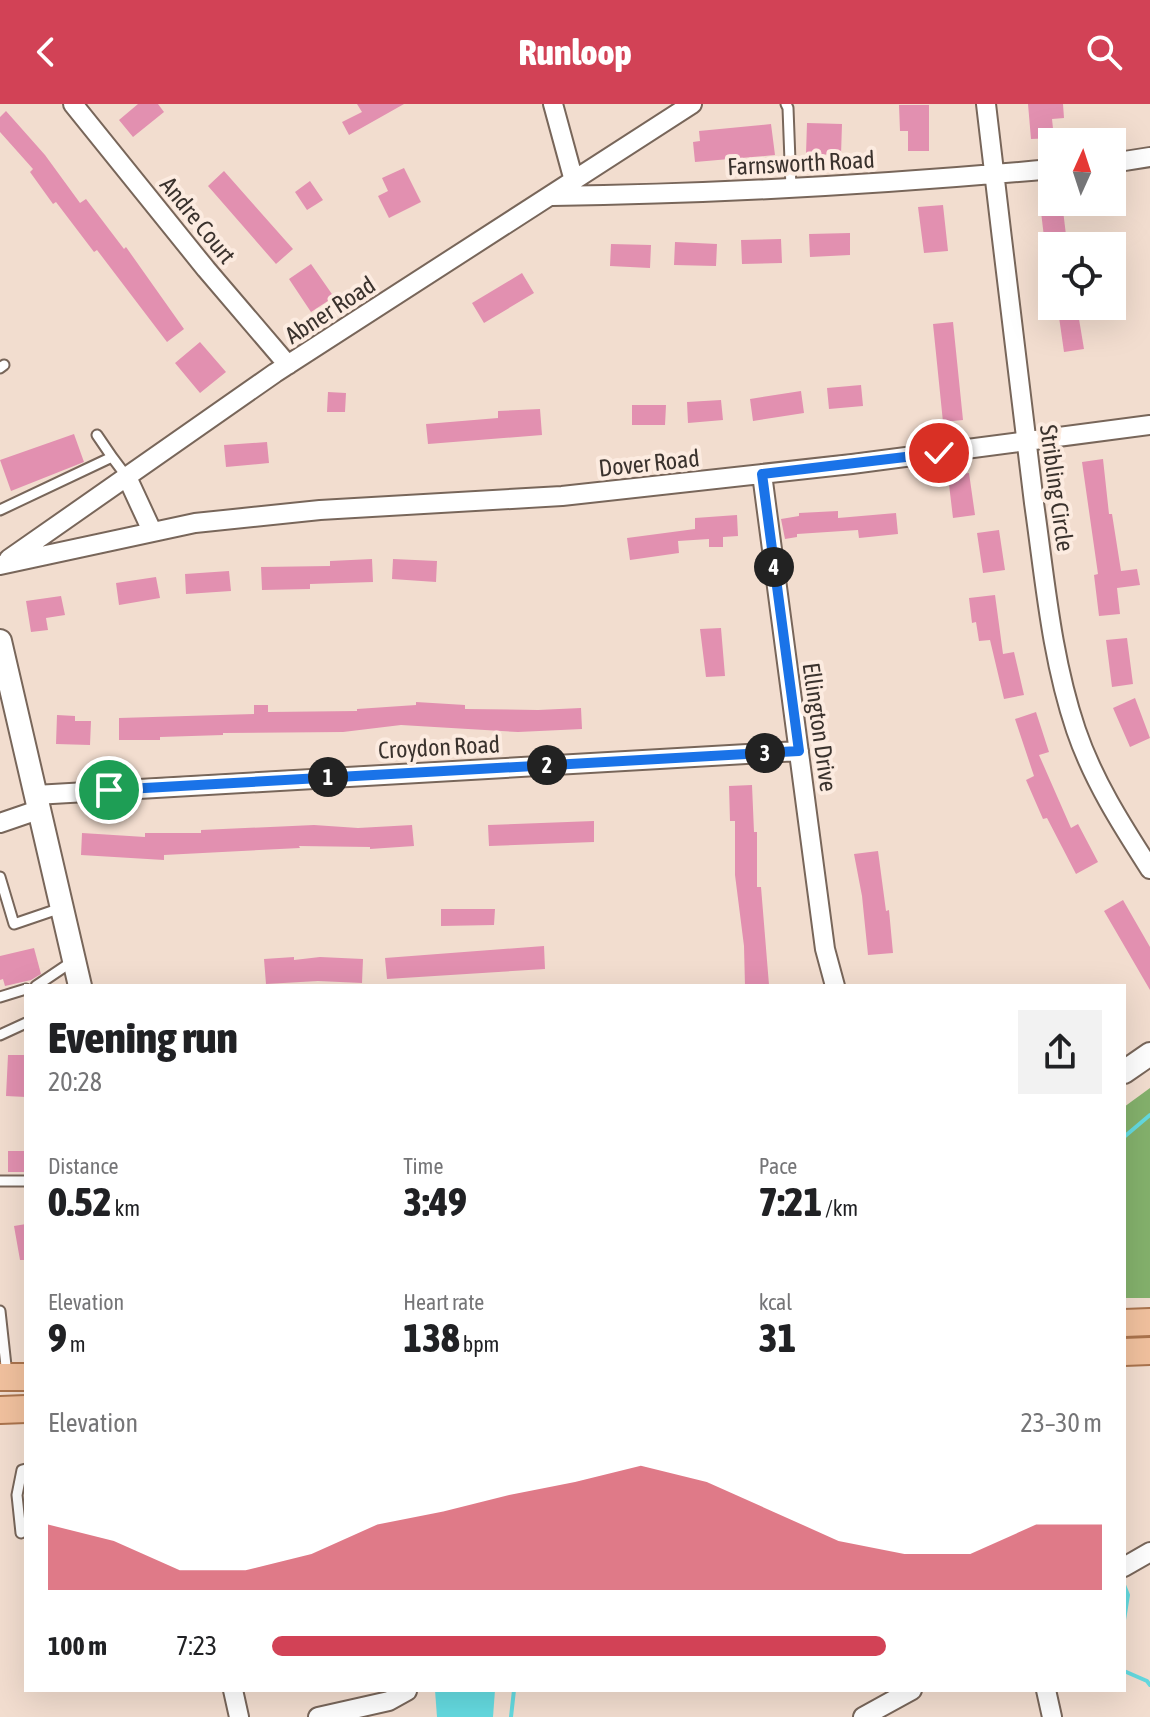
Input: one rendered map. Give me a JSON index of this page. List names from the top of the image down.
{
  "streets": {
    "street": [
      "Farnsworth Road",
      "Andre Court",
      "Abner Road",
      "Dover Road",
      "Stribling Circle",
      "Ellington Drive",
      "Croydon Road"
    ]
  },
  "crossings": [
    ["Farnsworth Road", "Abner Road"],
    ["Farnsworth Road", "Stribling Circle"],
    ["Andre Court", "Abner Road"],
    ["Abner Road", "Dover Road"],
    ["Dover Road", "Stribling Circle"],
    ["Dover Road", "Ellington Drive"],
    ["Ellington Drive", "Croydon Road"]
  ],
  "north": "top",
  "page": {
    "header": "Runloop",
    "pins": [
      "4",
      "3",
      "2",
      "1"
    ],
    "heading": ["Evening run", "20:28"],
    "stats": [
      ["Distance", "0.52 km"],
      ["Time", "3:49"],
      ["Pace", "7:21 /km"],
      ["Elevation", "9 m"],
      ["Heart rate", "138 bpm"],
      ["kcal", "31"]
    ],
    "chart": ["Elevation", "23–30 m"],
    "list": [
      {
        "name": "100 m",
        "note": "7:23"
      }
    ]
  }
}
